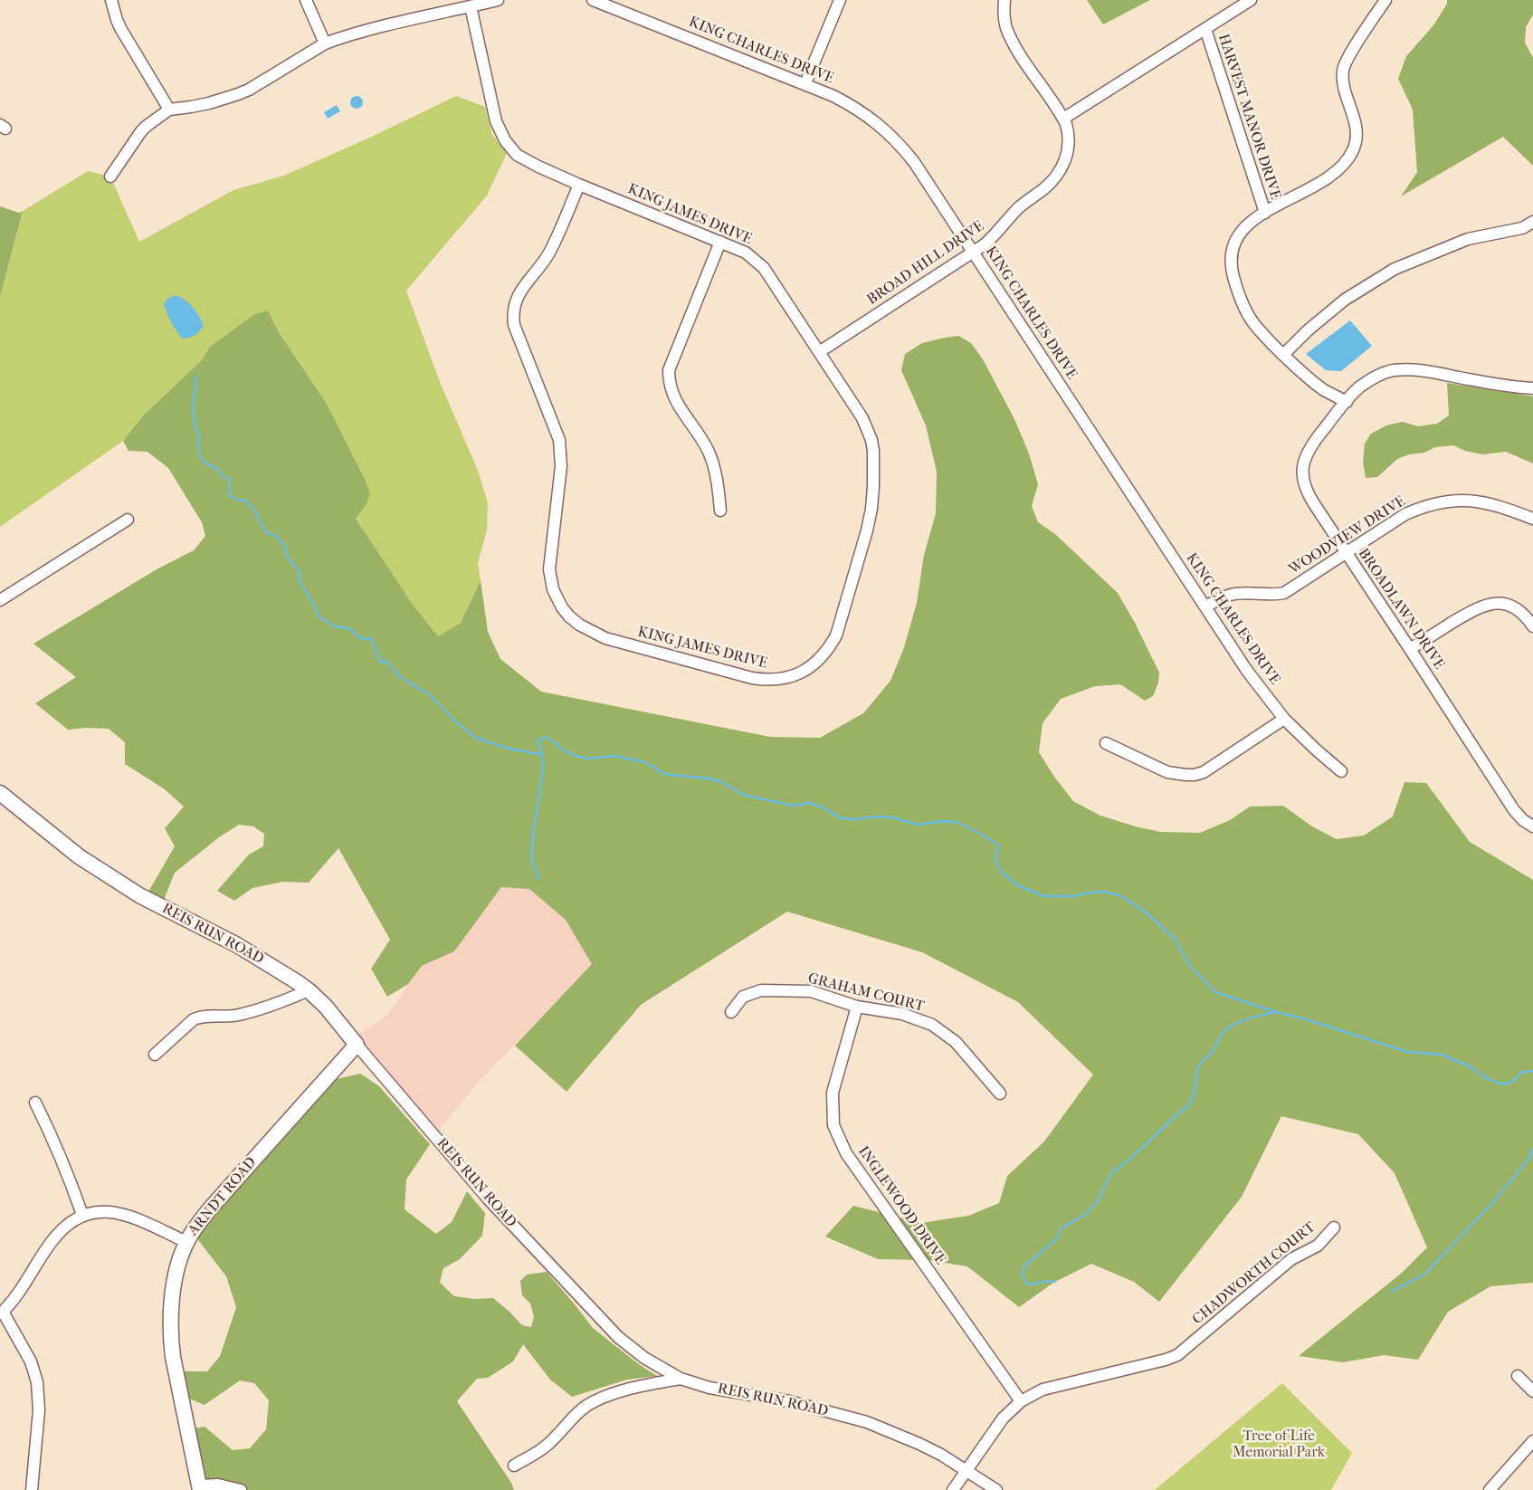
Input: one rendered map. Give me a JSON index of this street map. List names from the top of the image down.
{
  "streets": {
    "main road": ["REIS RUN ROAD", "ARNDT ROAD"],
    "street": [
      "KING CHARLES DRIVE",
      "HARVEST MANOR DRIVE",
      "KING JAMES DRIVE",
      "BROAD HILL DRIVE",
      "WOODVIEW DRIVE",
      "BROADLAWN DRIVE",
      "GRAHAM COURT",
      "INGLEWOOD DRIVE",
      "CHADWORTH COURT"
    ]
  },
  "crossings": [
    ["KING CHARLES DRIVE", "BROAD HILL DRIVE"],
    ["KING CHARLES DRIVE", "WOODVIEW DRIVE"],
    ["KING JAMES DRIVE", "BROAD HILL DRIVE"],
    ["WOODVIEW DRIVE", "BROADLAWN DRIVE"],
    ["REIS RUN ROAD", "ARNDT ROAD"],
    ["REIS RUN ROAD", "CHADWORTH COURT"],
    ["GRAHAM COURT", "INGLEWOOD DRIVE"],
    ["INGLEWOOD DRIVE", "CHADWORTH COURT"]
  ],
  "parks": ["Tree of Life Memorial Park"]
}
